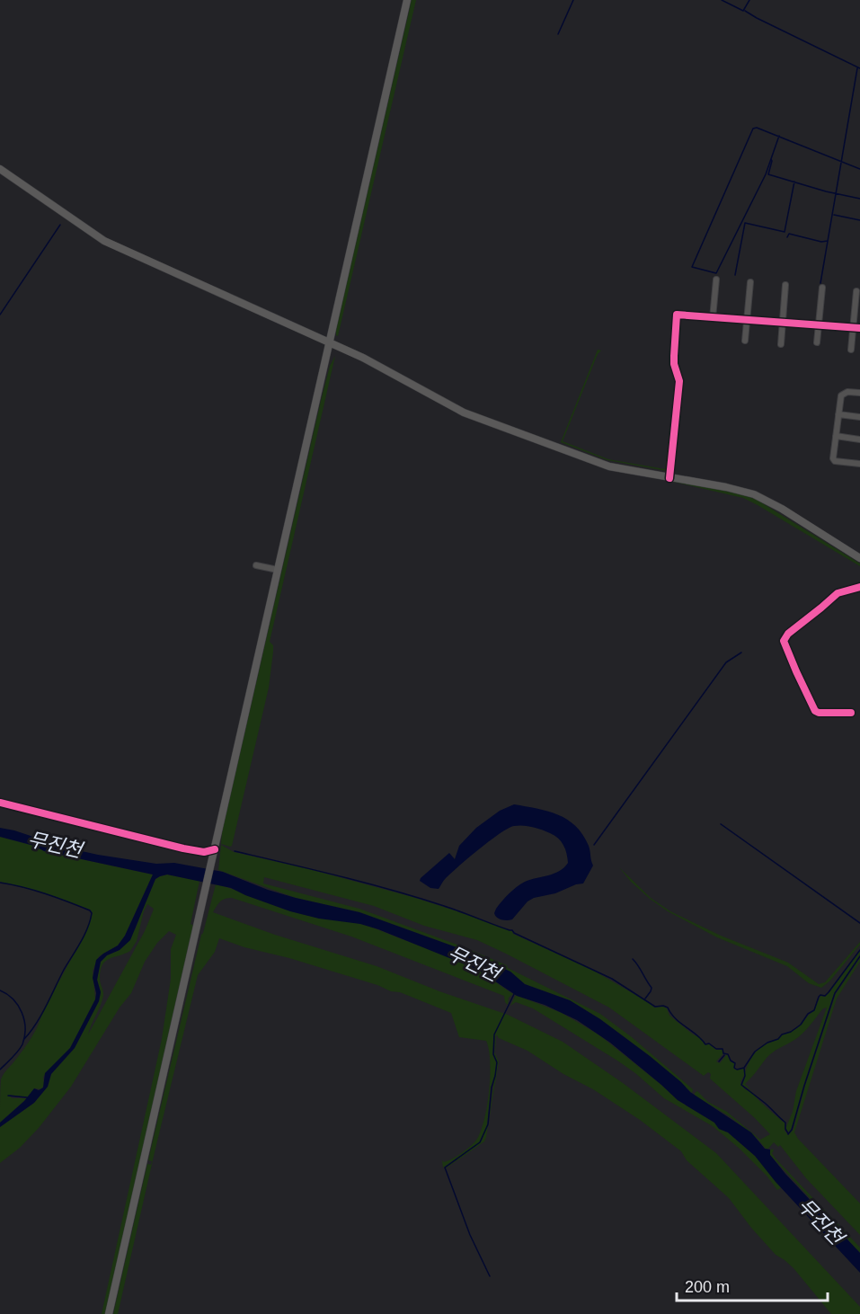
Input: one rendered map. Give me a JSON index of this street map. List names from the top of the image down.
{
  "water": ["무진천"],
  "scale_bar": "200 m"
}
